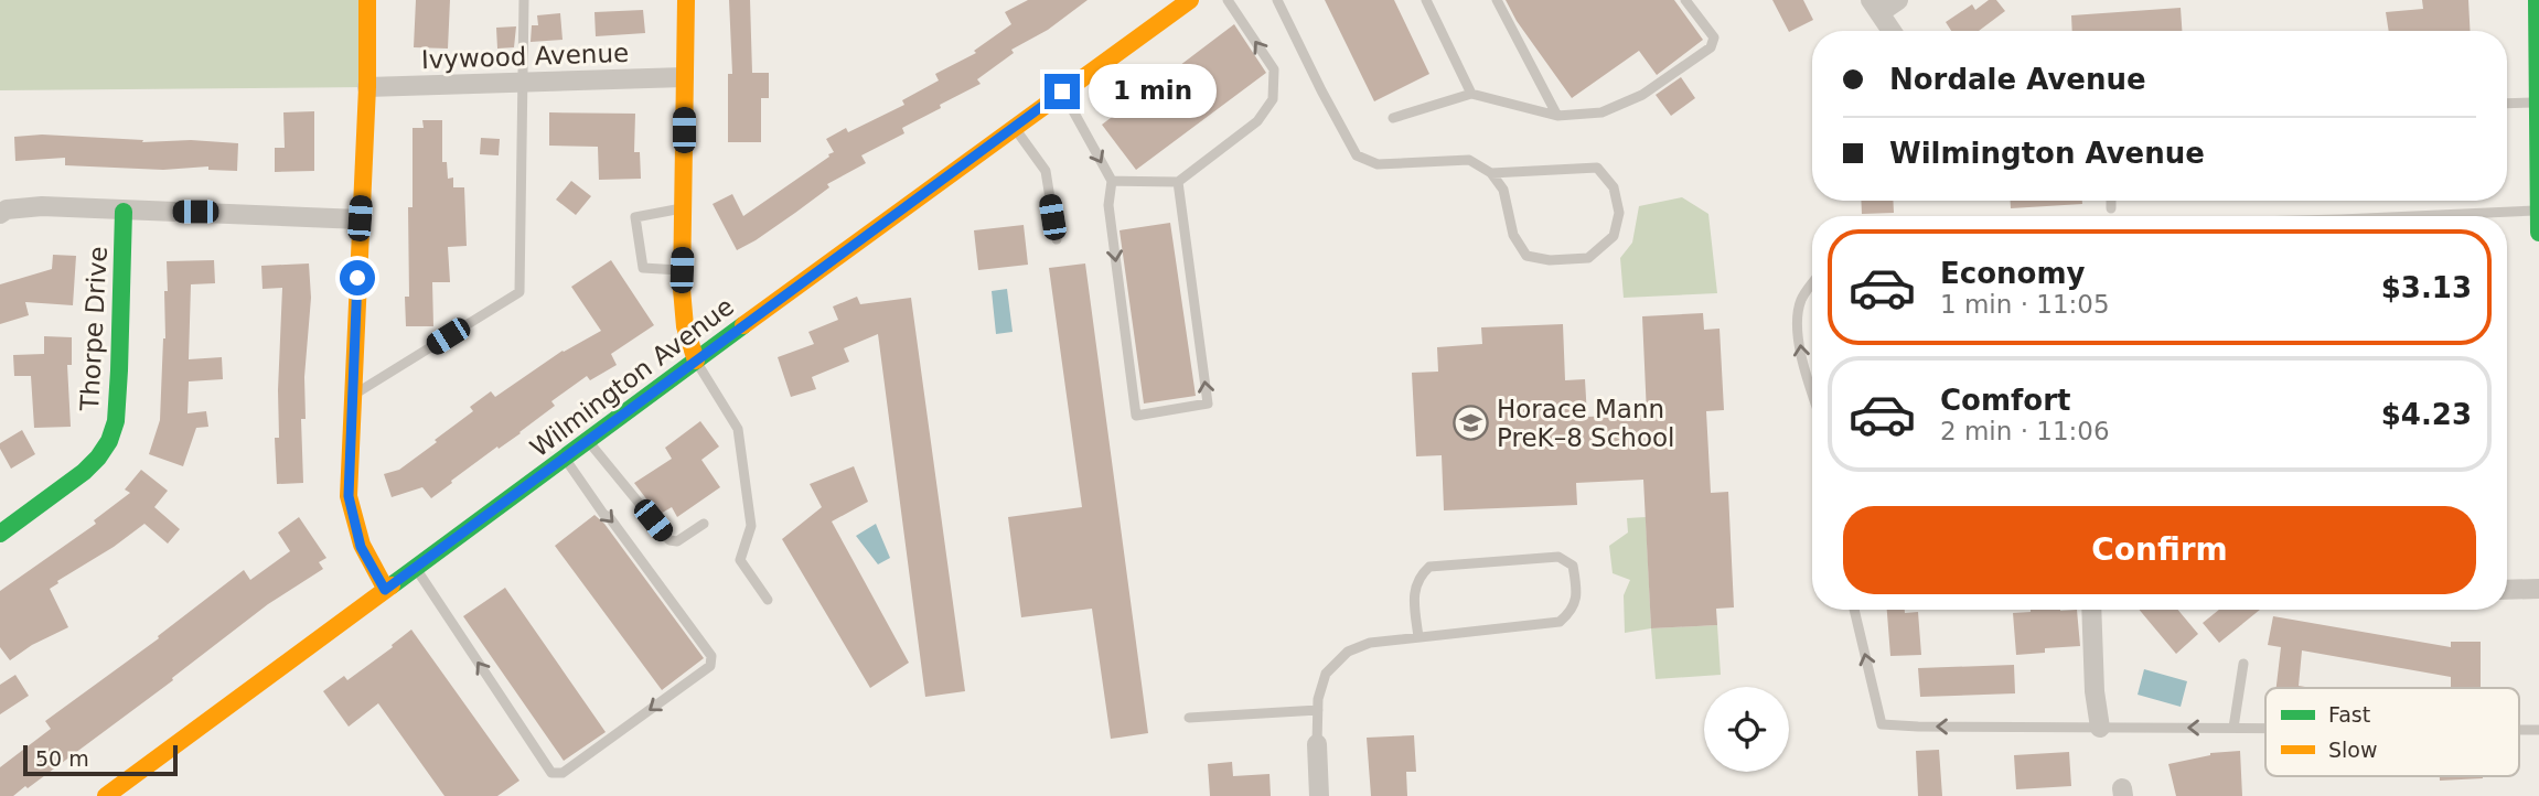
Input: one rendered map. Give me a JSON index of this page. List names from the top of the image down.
{
  "streets": {
    "main road": ["Thorpe Drive", "Wilmington Avenue"],
    "street": ["Ivywood Avenue"]
  },
  "places": {
    "school or university": ["Horace Mann PreK–8 School"]
  },
  "legend": ["Fast", "Slow"],
  "scale_bar": "50 m",
  "page": {
    "banner": ["Nordale Avenue", "Wilmington Avenue"],
    "bubble": "1 min",
    "list": [
      {
        "name": "Economy",
        "note": "1 min · 11:05",
        "value": "$3.13"
      },
      {
        "name": "Comfort",
        "note": "2 min · 11:06",
        "value": "$4.23"
      }
    ],
    "buttons": "Confirm",
    "scale": "50 m"
  }
}
